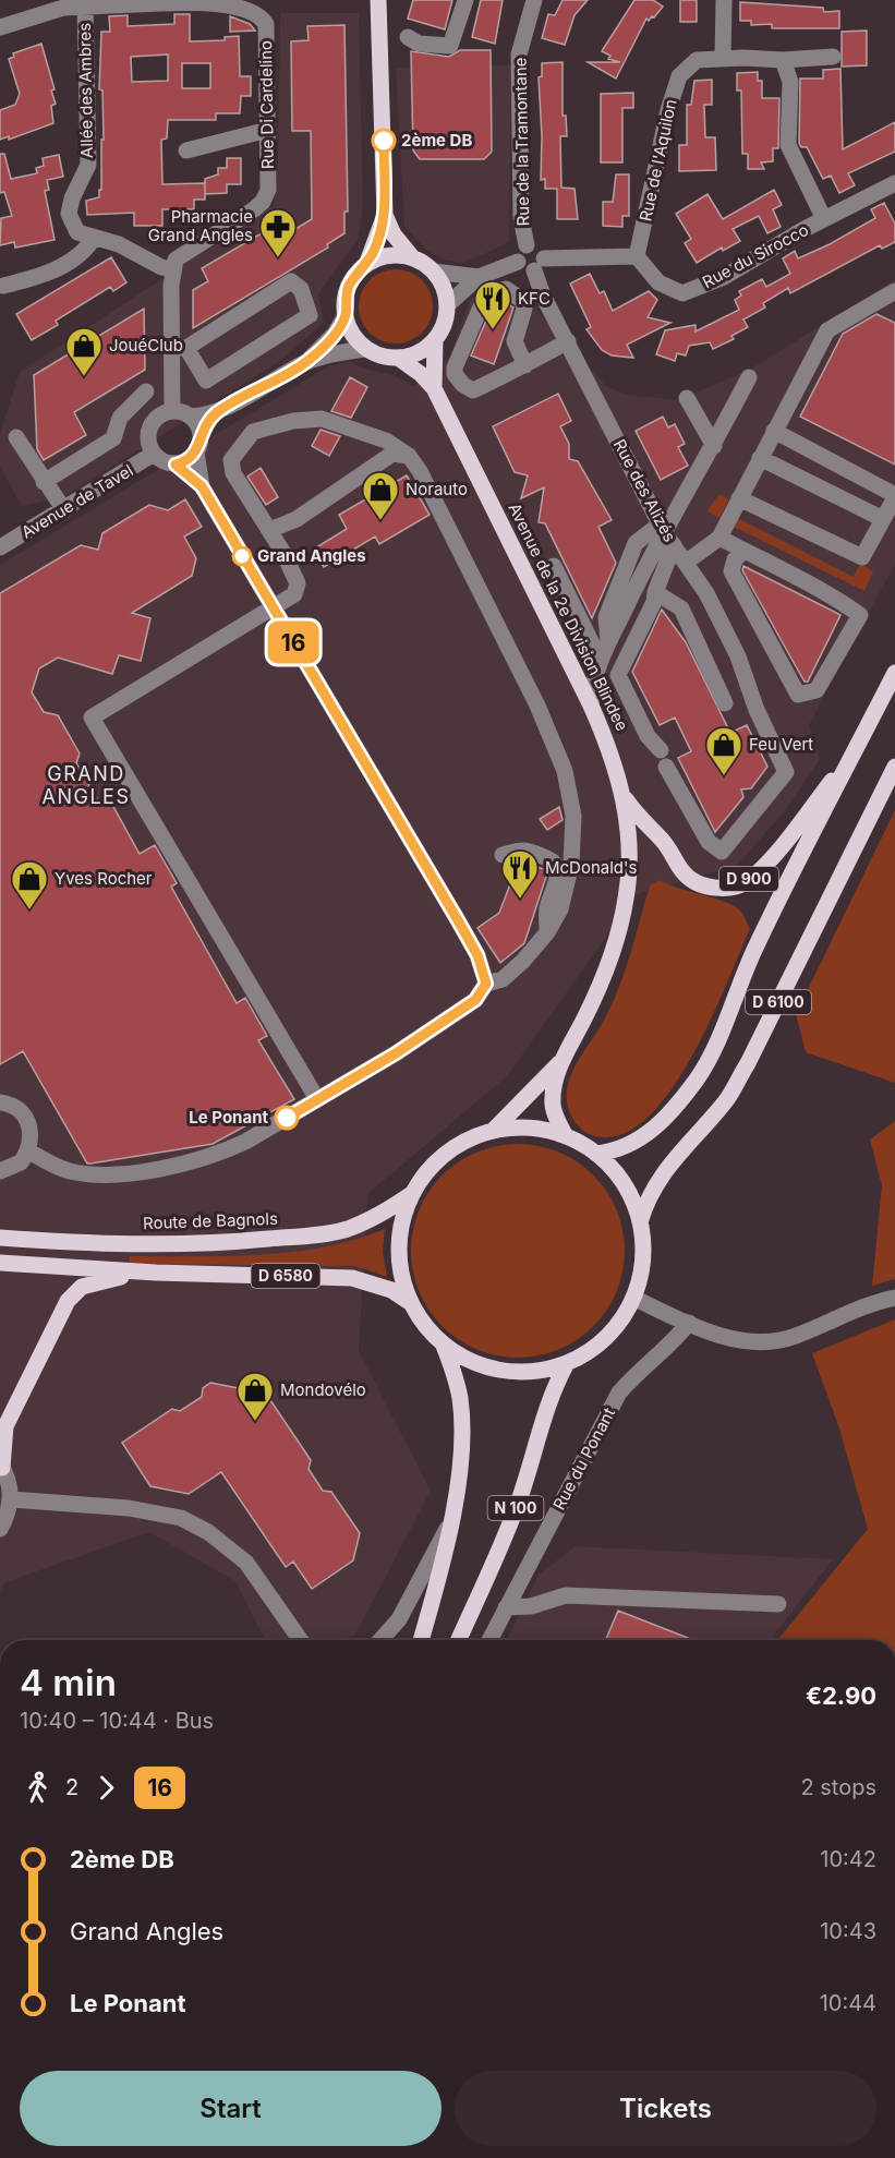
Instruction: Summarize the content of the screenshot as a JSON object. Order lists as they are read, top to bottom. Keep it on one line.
{"streets":{"main road":["Avenue de la 2e Division Blindee","D 900","D 6100","Route de Bagnols","D 6580","N 100"],"street":["Allée des Ambres","Rue Di Cardelino","Rue de la Tramontane","Rue de l'Aquilon","Rue du Sirocco","Rue des Alizés","Avenue de Tavel","Rue du Ponant"]},"crossings":[["Allée des Ambres","Rue Di Cardelino"],["Rue de la Tramontane","Rue des Alizés"],["Rue de l'Aquilon","Rue du Sirocco"],["Avenue de la 2e Division Blindee","D 900"],["D 900","D 6100"]],"districts":["GRAND ANGLES"],"places":{"other":["2ème DB","Grand Angles","Le Ponant"],"pharmacy":["Pharmacie Grand Angles"],"restaurant":["KFC","McDonald's"],"shop":["JouéClub","Norauto","Feu Vert","Yves Rocher","Mondovélo"]},"lines":["bus line 16"],"page":{"on_map":"16","heading":["4 min","10:40 – 10:44 · Bus","€2.90"],"legs":["2","16","2 stops"],"list":[{"name":"2ème DB","value":"10:42"},{"name":"Grand Angles","value":"10:43"},{"name":"Le Ponant","value":"10:44"}],"buttons":["Start","Tickets"]}}
